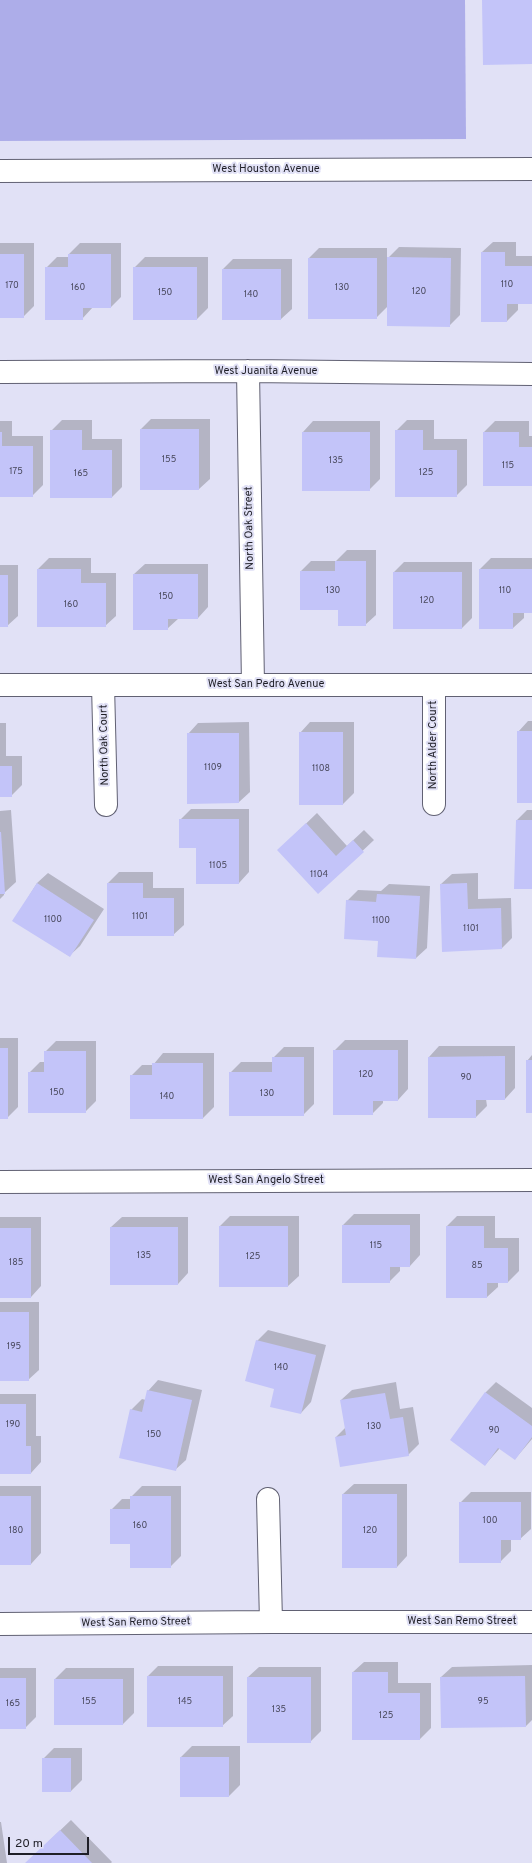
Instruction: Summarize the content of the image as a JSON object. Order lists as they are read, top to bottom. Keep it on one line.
{"streets":{"street":["West Houston Avenue","West Juanita Avenue","North Oak Street","West San Pedro Avenue","North Oak Court","North Alder Court","West San Angelo Street","West San Remo Street"]},"crossings":[["West Juanita Avenue","North Oak Street"],["North Oak Street","West San Pedro Avenue"],["West San Pedro Avenue","North Oak Court"],["West San Pedro Avenue","North Alder Court"]],"house_numbers":["110","170","160","130","120","150","140","155","135","115","175","125","165","130","110","150","120","160","1109","1108","1105","1104","1101","1100","1100","1101","120","90","150","130","140","115","135","125","185","85","195","140","190","130","90","150","100","160","180","120","155","145","95","165","135","125"],"scale_bar":"20 m"}
